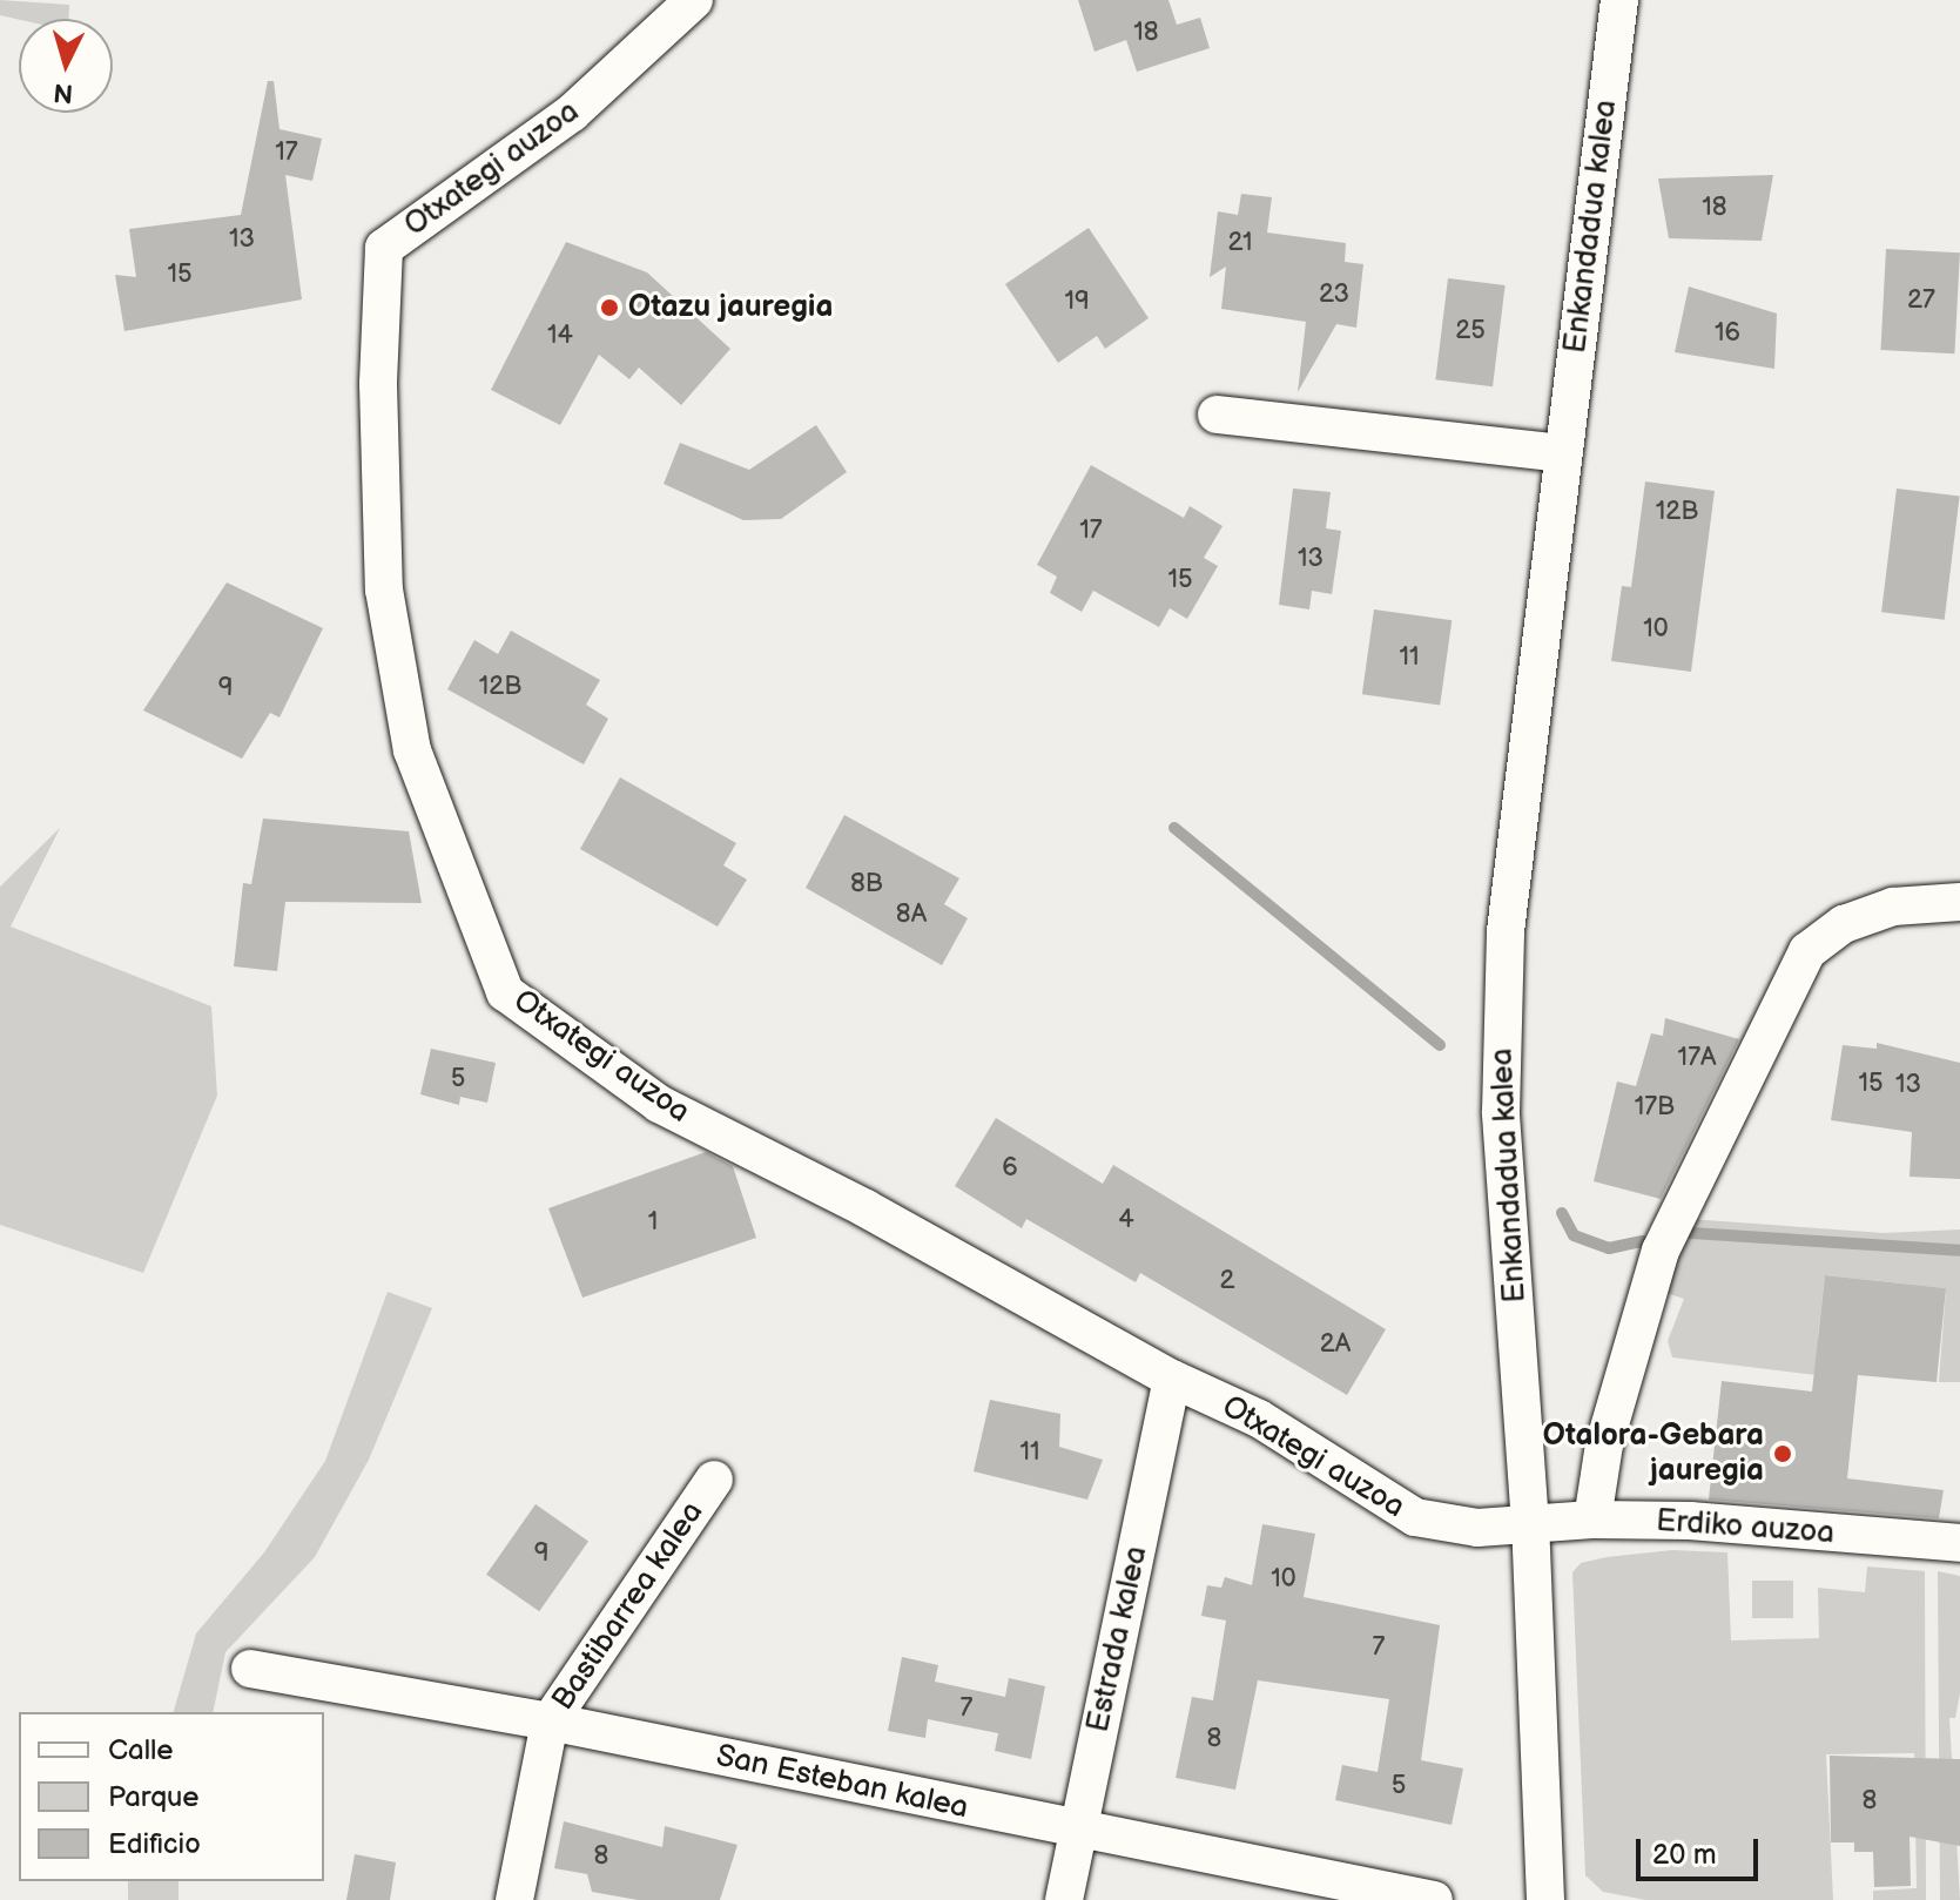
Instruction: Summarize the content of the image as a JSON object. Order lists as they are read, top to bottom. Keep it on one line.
{"streets":{"street":["Otxategi auzoa","Enkandadua kalea","Erdiko auzoa","Bastibarrea kalea","Estrada kalea","San Esteban kalea"]},"crossings":[["Otxategi auzoa","Enkandadua kalea"],["Otxategi auzoa","Erdiko auzoa"],["Otxategi auzoa","Estrada kalea"],["Enkandadua kalea","Erdiko auzoa"],["Bastibarrea kalea","San Esteban kalea"],["Estrada kalea","San Esteban kalea"]],"places":["Otazu jauregia","Otalora-Gebara jauregia"],"house_numbers":["18","17","18","13","21","15","23","27","19","25","16","14","12B","17","13","15","10","11","12B","9","8B","8A","17A","5","15","13","17B","6","4","1","2","2A","11","9","10","7","7","8","5","8","8"],"legend":["Calle","Parque","Edificio"],"scale_bar":"20 m","north":"bottom"}
